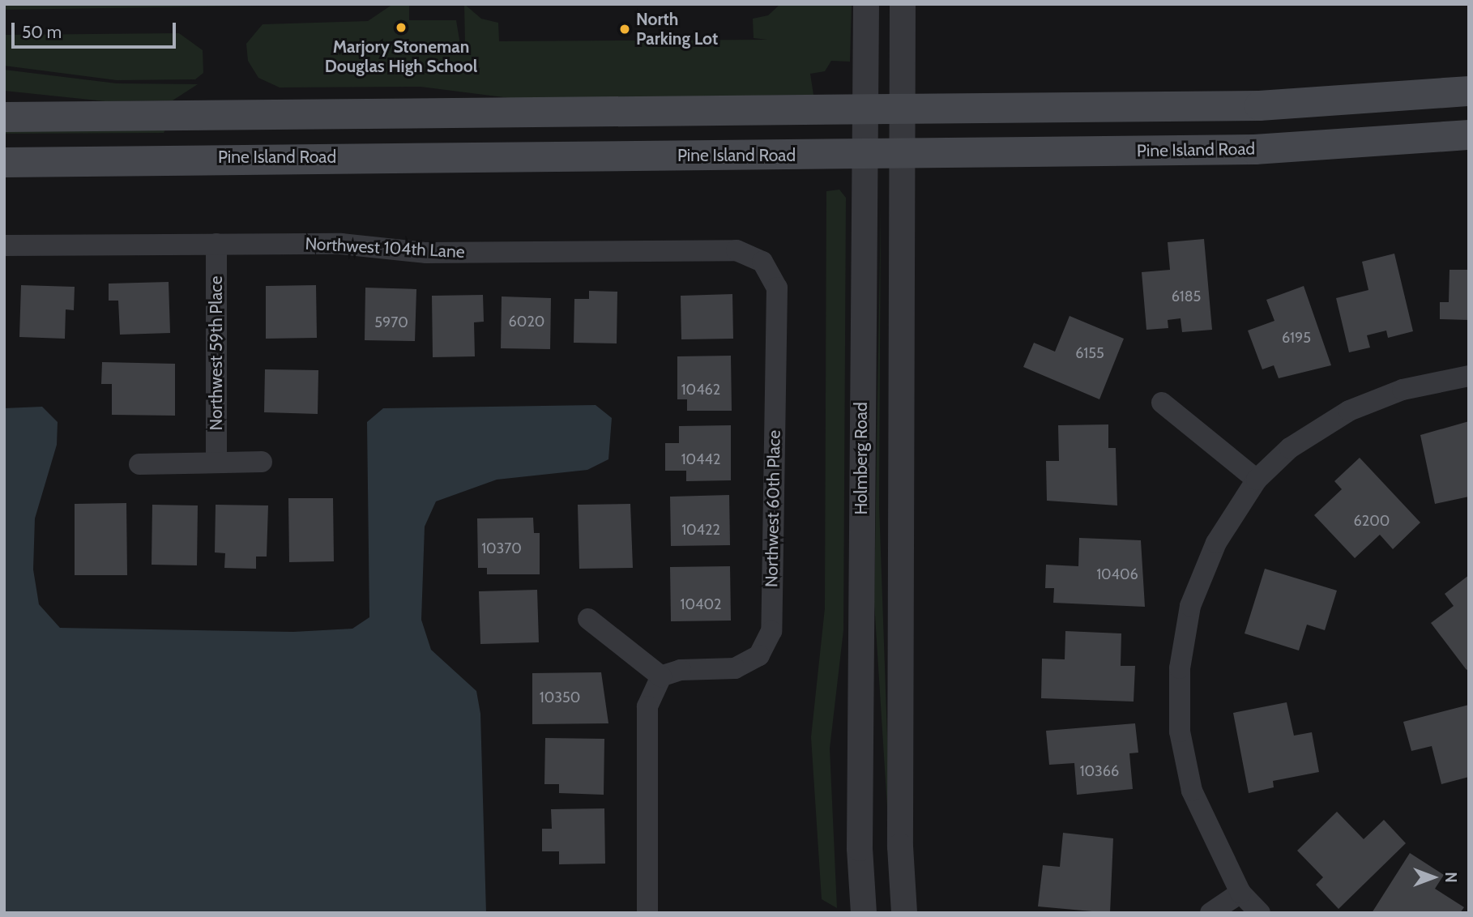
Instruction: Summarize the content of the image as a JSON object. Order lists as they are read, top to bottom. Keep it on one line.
{"streets":{"main road":["Pine Island Road"],"street":["Northwest 104th Lane","Northwest 59th Place","Holmberg Road","Northwest 60th Place"]},"crossings":[["Pine Island Road","Holmberg Road"],["Northwest 104th Lane","Northwest 59th Place"],["Northwest 104th Lane","Northwest 60th Place"]],"places":["Marjory Stoneman Douglas High School","North Parking Lot"],"house_numbers":["6185","6020","5970","6195","6155","10462","10442","6200","10422","10370","10406","10402","10350","10366"],"scale_bar":"50 m","north":"right"}
